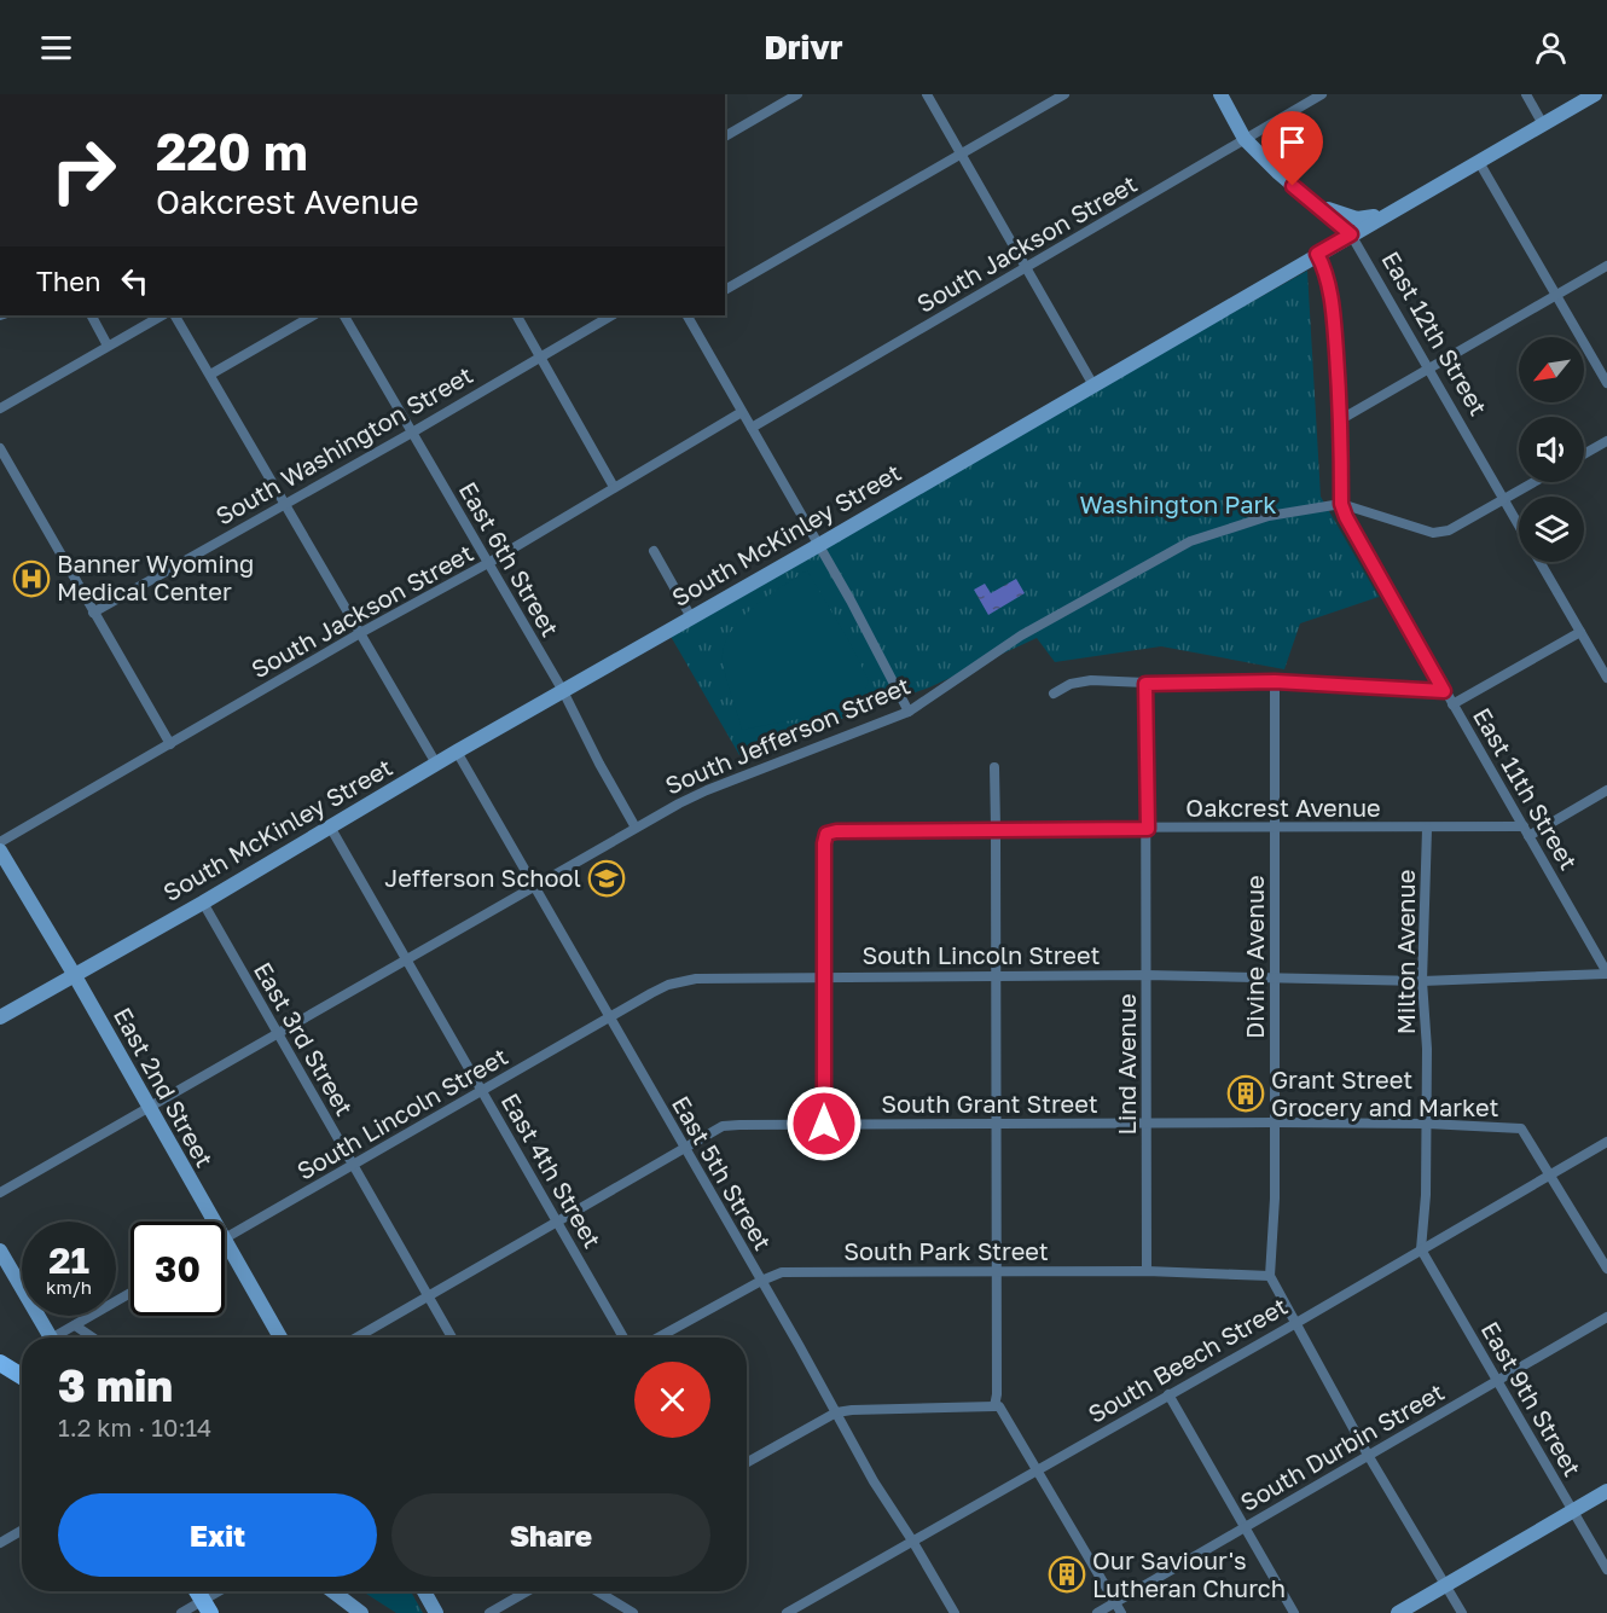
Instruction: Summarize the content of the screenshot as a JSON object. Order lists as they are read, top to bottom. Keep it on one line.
{"streets":{"street":["South Jackson Street","East 12th Street","South Washington Street","South McKinley Street","East 6th Street","South Jefferson Street","East 11th Street","Oakcrest Avenue","Milton Avenue","South Lincoln Street","Divine Avenue","East 3rd Street","Lind Avenue","East 2nd Street","South Grant Street","East 4th Street","East 5th Street","South Park Street","South Beech Street","East 9th Street","South Durbin Street"]},"crossings":[["South Jackson Street","East 12th Street"],["South Jackson Street","East 6th Street"],["East 12th Street","South McKinley Street"],["South Washington Street","East 6th Street"],["South McKinley Street","East 6th Street"],["South McKinley Street","East 11th Street"],["South McKinley Street","East 3rd Street"],["South McKinley Street","East 2nd Street"],["South McKinley Street","East 4th Street"],["South McKinley Street","East 5th Street"],["East 6th Street","South Jefferson Street"],["South Jefferson Street","East 11th Street"],["South Jefferson Street","East 3rd Street"],["South Jefferson Street","East 2nd Street"],["South Jefferson Street","East 4th Street"],["South Jefferson Street","East 5th Street"],["East 11th Street","Oakcrest Avenue"],["East 11th Street","South Lincoln Street"],["Oakcrest Avenue","Milton Avenue"],["Oakcrest Avenue","South Lincoln Street"],["Oakcrest Avenue","Divine Avenue"],["Oakcrest Avenue","Lind Avenue"],["Milton Avenue","South Lincoln Street"],["Milton Avenue","South Grant Street"],["Milton Avenue","South Beech Street"],["Milton Avenue","East 9th Street"],["South Lincoln Street","Divine Avenue"],["South Lincoln Street","East 3rd Street"],["South Lincoln Street","Lind Avenue"],["South Lincoln Street","East 4th Street"],["South Lincoln Street","East 5th Street"],["Divine Avenue","South Grant Street"],["Divine Avenue","South Park Street"],["East 3rd Street","South Grant Street"],["Lind Avenue","South Grant Street"],["Lind Avenue","South Park Street"],["South Grant Street","East 4th Street"],["South Grant Street","East 5th Street"],["South Grant Street","South Beech Street"],["East 5th Street","South Park Street"],["East 5th Street","South Beech Street"],["South Beech Street","East 9th Street"],["East 9th Street","South Durbin Street"]],"parks":["Washington Park"],"places":{"hospital":["Banner Wyoming Medical Center"],"school or university":["Jefferson School"],"building":["Grant Street Grocery and Market","Our Saviour's Lutheran Church"]},"north":"bottom left","page":{"header":"Drivr","turn":["220 m","Oakcrest Avenue"],"then":"Then","speed":"21 km/h","limit":"30","heading":["3 min","1.2 km · 10:14"],"buttons":["Exit","Share"]}}
